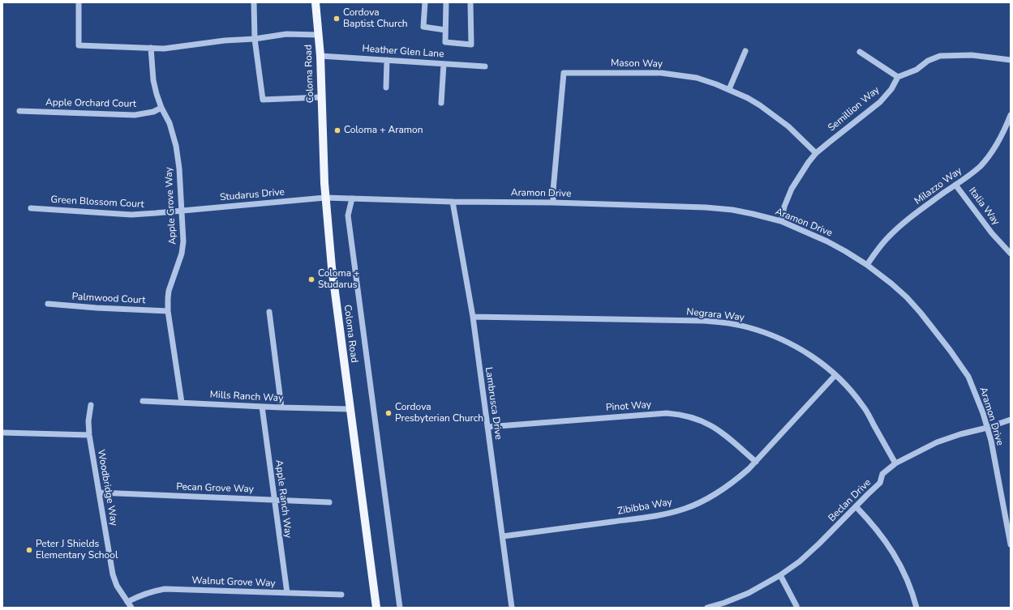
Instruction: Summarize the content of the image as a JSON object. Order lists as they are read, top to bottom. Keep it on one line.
{"streets":{"main road":["Coloma Road"],"street":["Heather Glen Lane","Mason Way","Apple Orchard Court","Semillion Way","Milazzo Way","Aramon Drive","Studarus Drive","Green Blossom Court","Apple Grove Way","Italia Way","Palmwood Court","Negrara Way","Mills Ranch Way","Lambrusca Drive","Pinot Way","Woodbridge Way","Pecan Grove Way","Apple Ranch Way","Beclan Drive","Zibibba Way","Walnut Grove Way"]},"crossings":[["Heather Glen Lane","Coloma Road"],["Mason Way","Semillion Way"],["Mason Way","Aramon Drive"],["Coloma Road","Aramon Drive"],["Coloma Road","Studarus Drive"],["Coloma Road","Mills Ranch Way"],["Apple Orchard Court","Apple Grove Way"],["Semillion Way","Aramon Drive"],["Milazzo Way","Aramon Drive"],["Milazzo Way","Italia Way"],["Aramon Drive","Studarus Drive"],["Aramon Drive","Lambrusca Drive"],["Aramon Drive","Beclan Drive"],["Studarus Drive","Green Blossom Court"],["Studarus Drive","Apple Grove Way"],["Green Blossom Court","Apple Grove Way"],["Apple Grove Way","Palmwood Court"],["Apple Grove Way","Mills Ranch Way"],["Negrara Way","Lambrusca Drive"],["Negrara Way","Beclan Drive"],["Negrara Way","Zibibba Way"],["Mills Ranch Way","Apple Ranch Way"],["Lambrusca Drive","Pinot Way"],["Lambrusca Drive","Zibibba Way"],["Pinot Way","Zibibba Way"],["Woodbridge Way","Pecan Grove Way"],["Woodbridge Way","Walnut Grove Way"],["Pecan Grove Way","Apple Ranch Way"],["Apple Ranch Way","Walnut Grove Way"]],"places":["Cordova Baptist Church","Coloma + Aramon","Coloma + Studarus","Cordova Presbyterian Church","Peter J Shields Elementary School"]}
